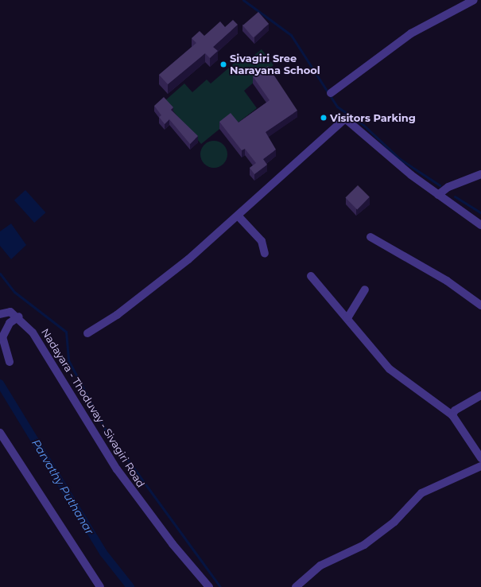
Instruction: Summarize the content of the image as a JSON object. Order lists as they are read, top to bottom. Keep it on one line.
{"streets":{"street":["Nadayara - Thoduvay - Sivagiri Road"]},"water":["Parvathy Puthanar"],"places":["Sivagiri Sree Narayana School","Visitors Parking"]}
